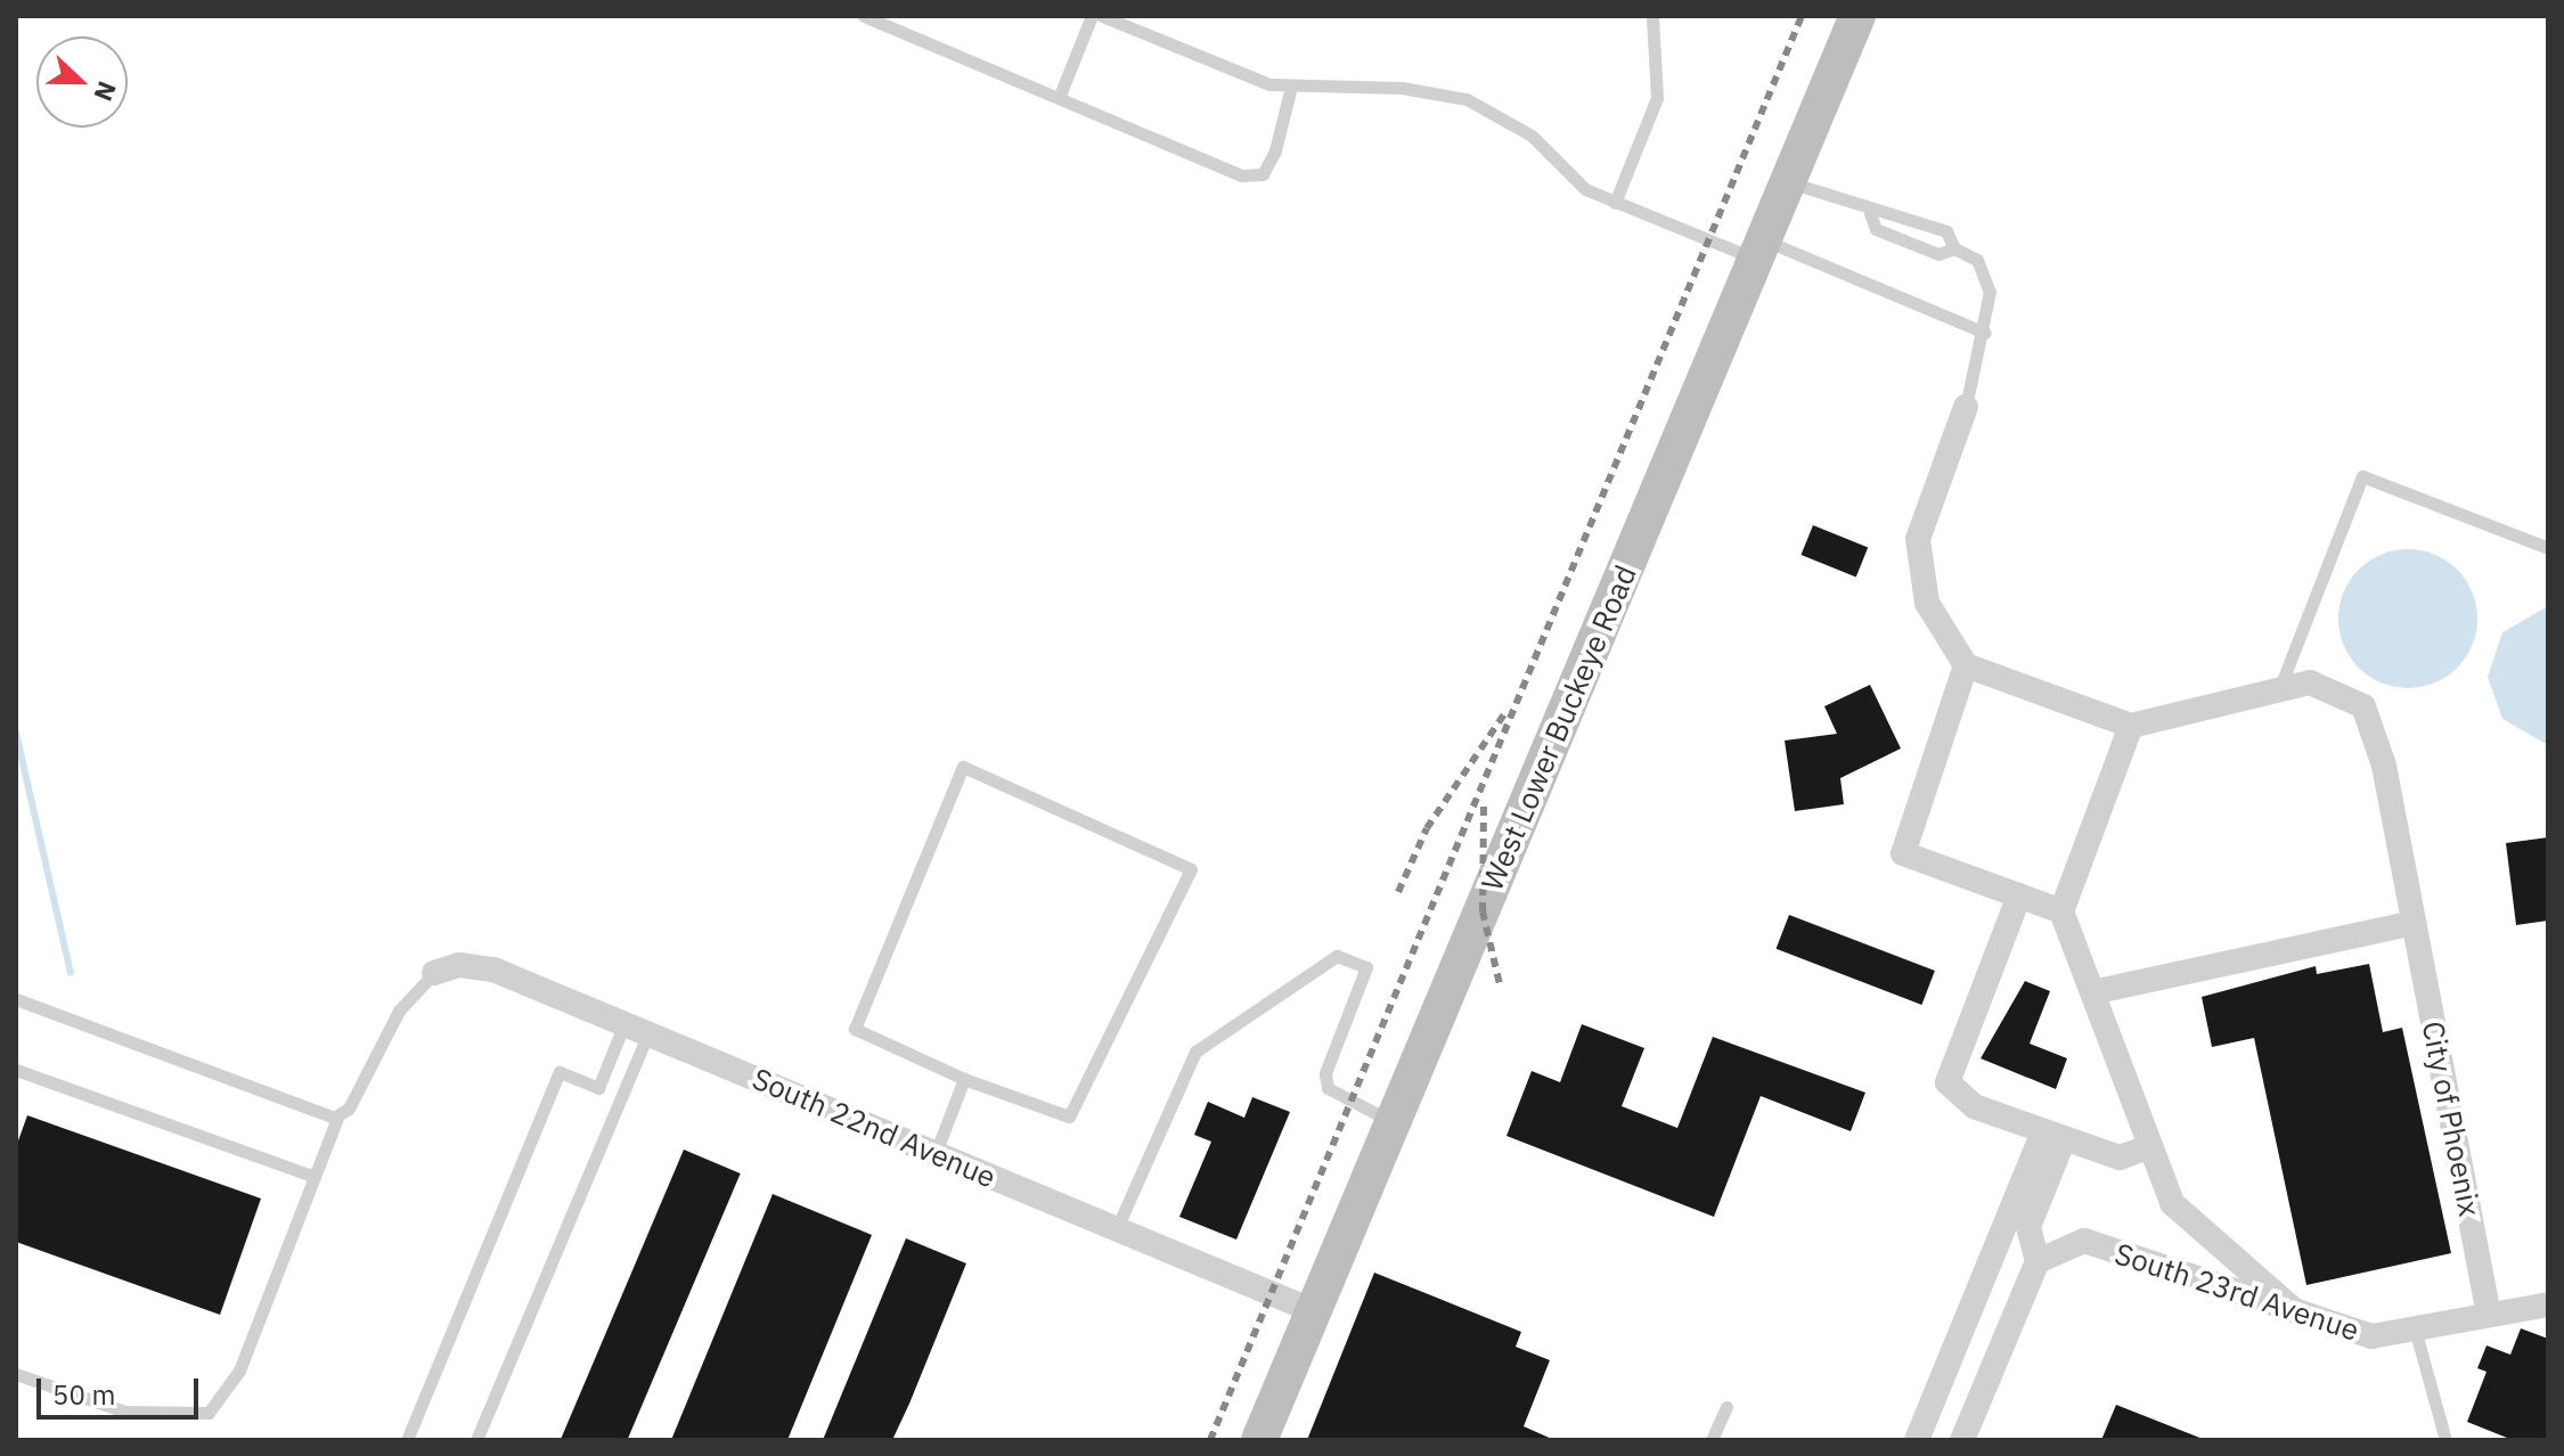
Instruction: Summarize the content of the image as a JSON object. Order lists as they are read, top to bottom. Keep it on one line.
{"streets":{"main road":["West Lower Buckeye Road"],"street":["City of Phoenix","South 22nd Avenue","South 23rd Avenue"]},"crossings":[["West Lower Buckeye Road","South 22nd Avenue"],["City of Phoenix","South 23rd Avenue"]],"scale_bar":"50 m","north":"right"}
